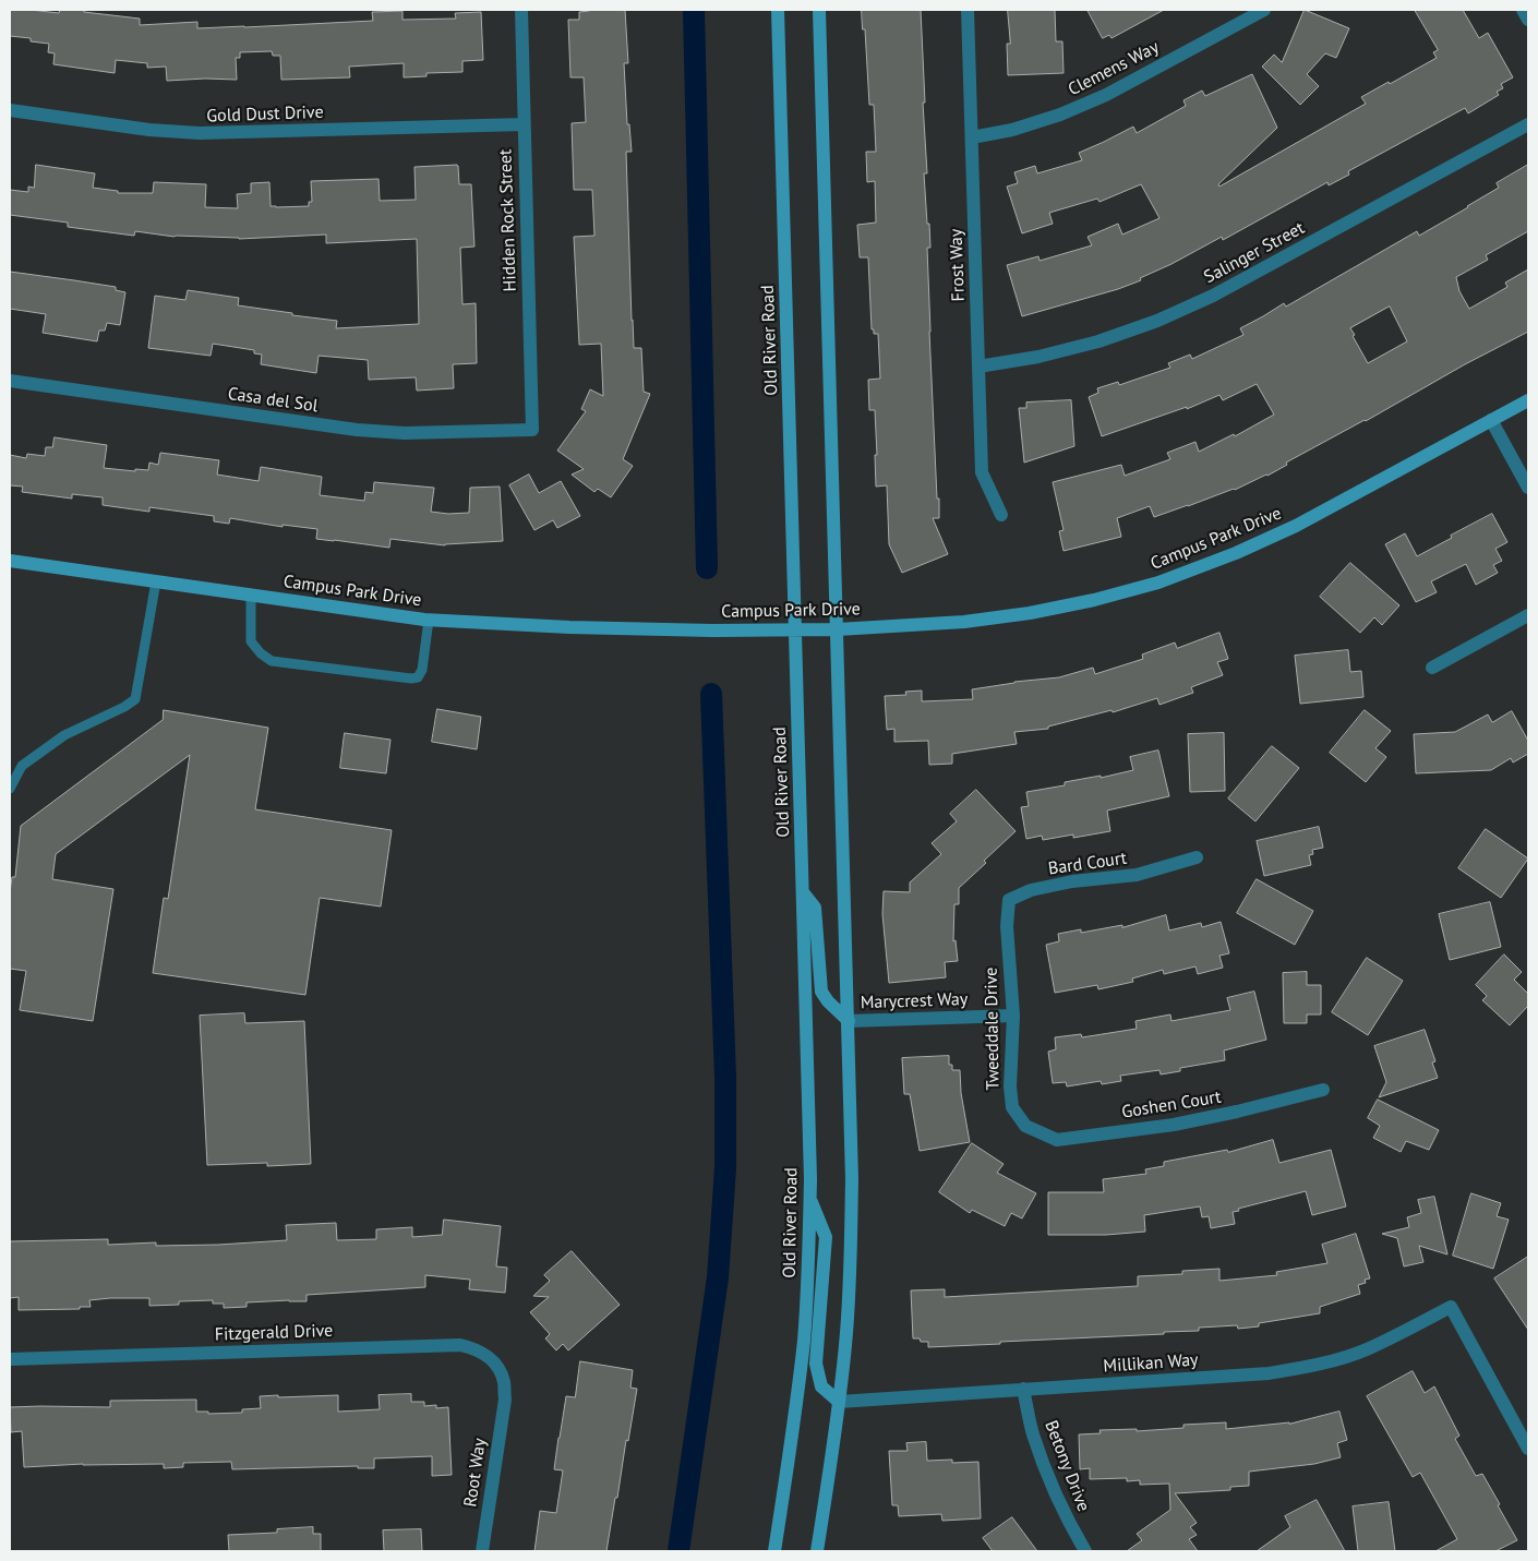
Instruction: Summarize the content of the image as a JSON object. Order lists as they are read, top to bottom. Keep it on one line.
{"streets":{"main road":["Old River Road","Campus Park Drive"],"street":["Clemens Way","Gold Dust Drive","Hidden Rock Street","Salinger Street","Frost Way","Casa del Sol","Bard Court","Marycrest Way","Tweeddale Drive","Goshen Court","Fitzgerald Drive","Millikan Way","Betony Drive","Root Way"]},"crossings":[["Clemens Way","Frost Way"],["Gold Dust Drive","Hidden Rock Street"],["Hidden Rock Street","Casa del Sol"],["Salinger Street","Frost Way"],["Old River Road","Campus Park Drive"],["Bard Court","Tweeddale Drive"],["Marycrest Way","Tweeddale Drive"],["Tweeddale Drive","Goshen Court"],["Fitzgerald Drive","Root Way"],["Millikan Way","Betony Drive"]]}
